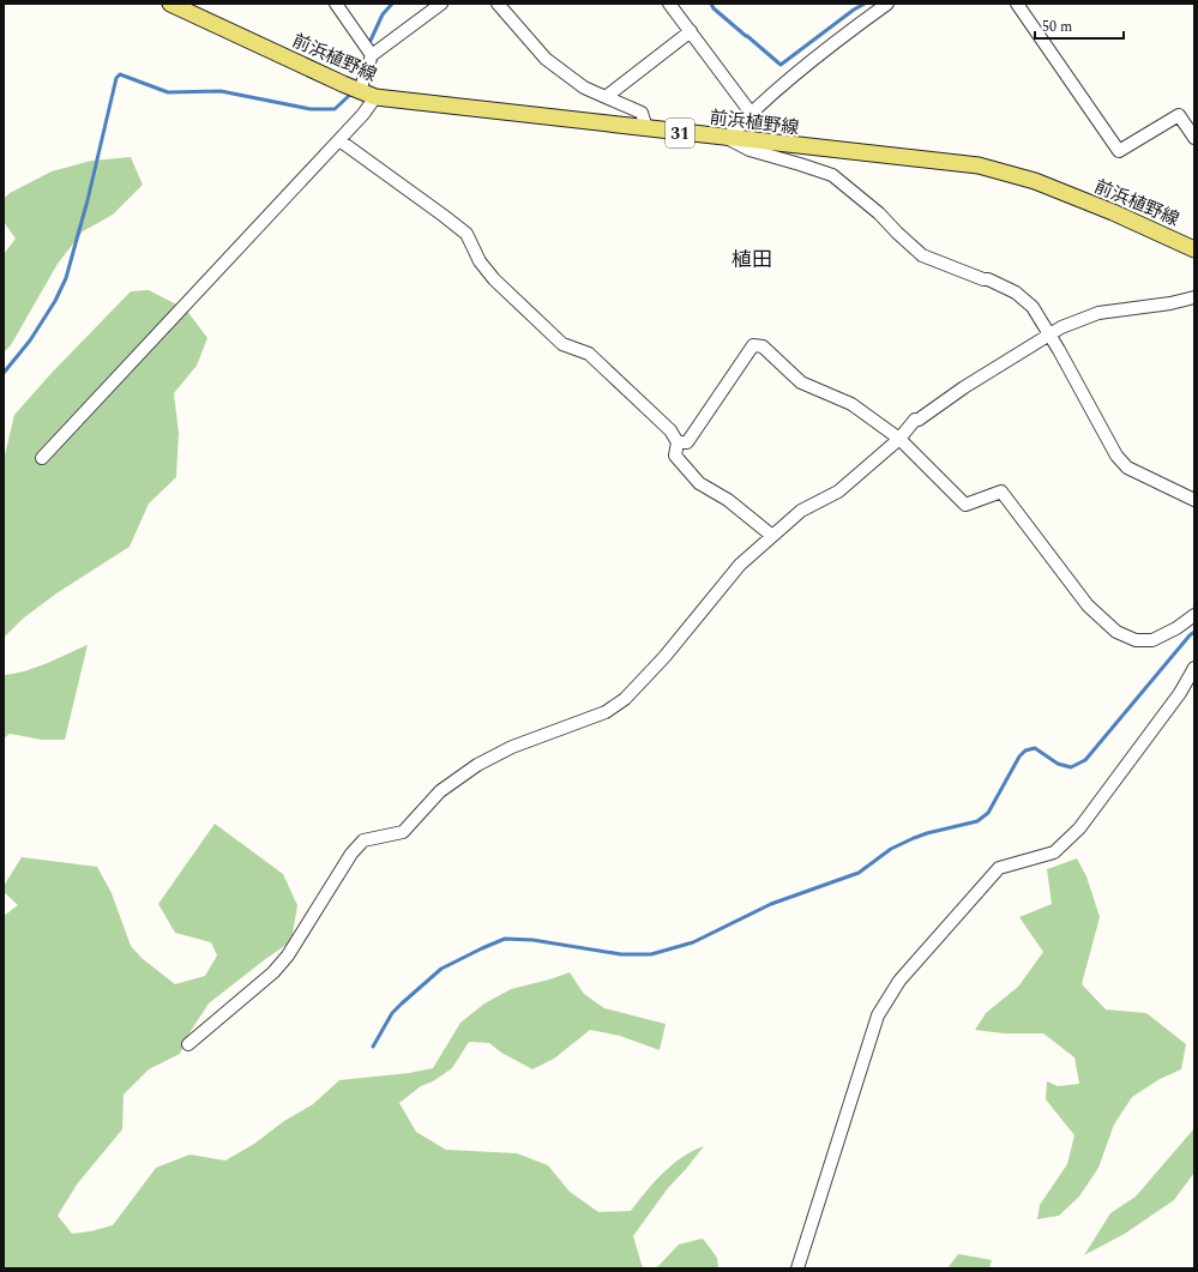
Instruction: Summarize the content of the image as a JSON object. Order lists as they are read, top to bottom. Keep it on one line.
{"streets":{"main road":["前浜植野線","31"]},"districts":["植田"],"scale_bar":"50 m"}
